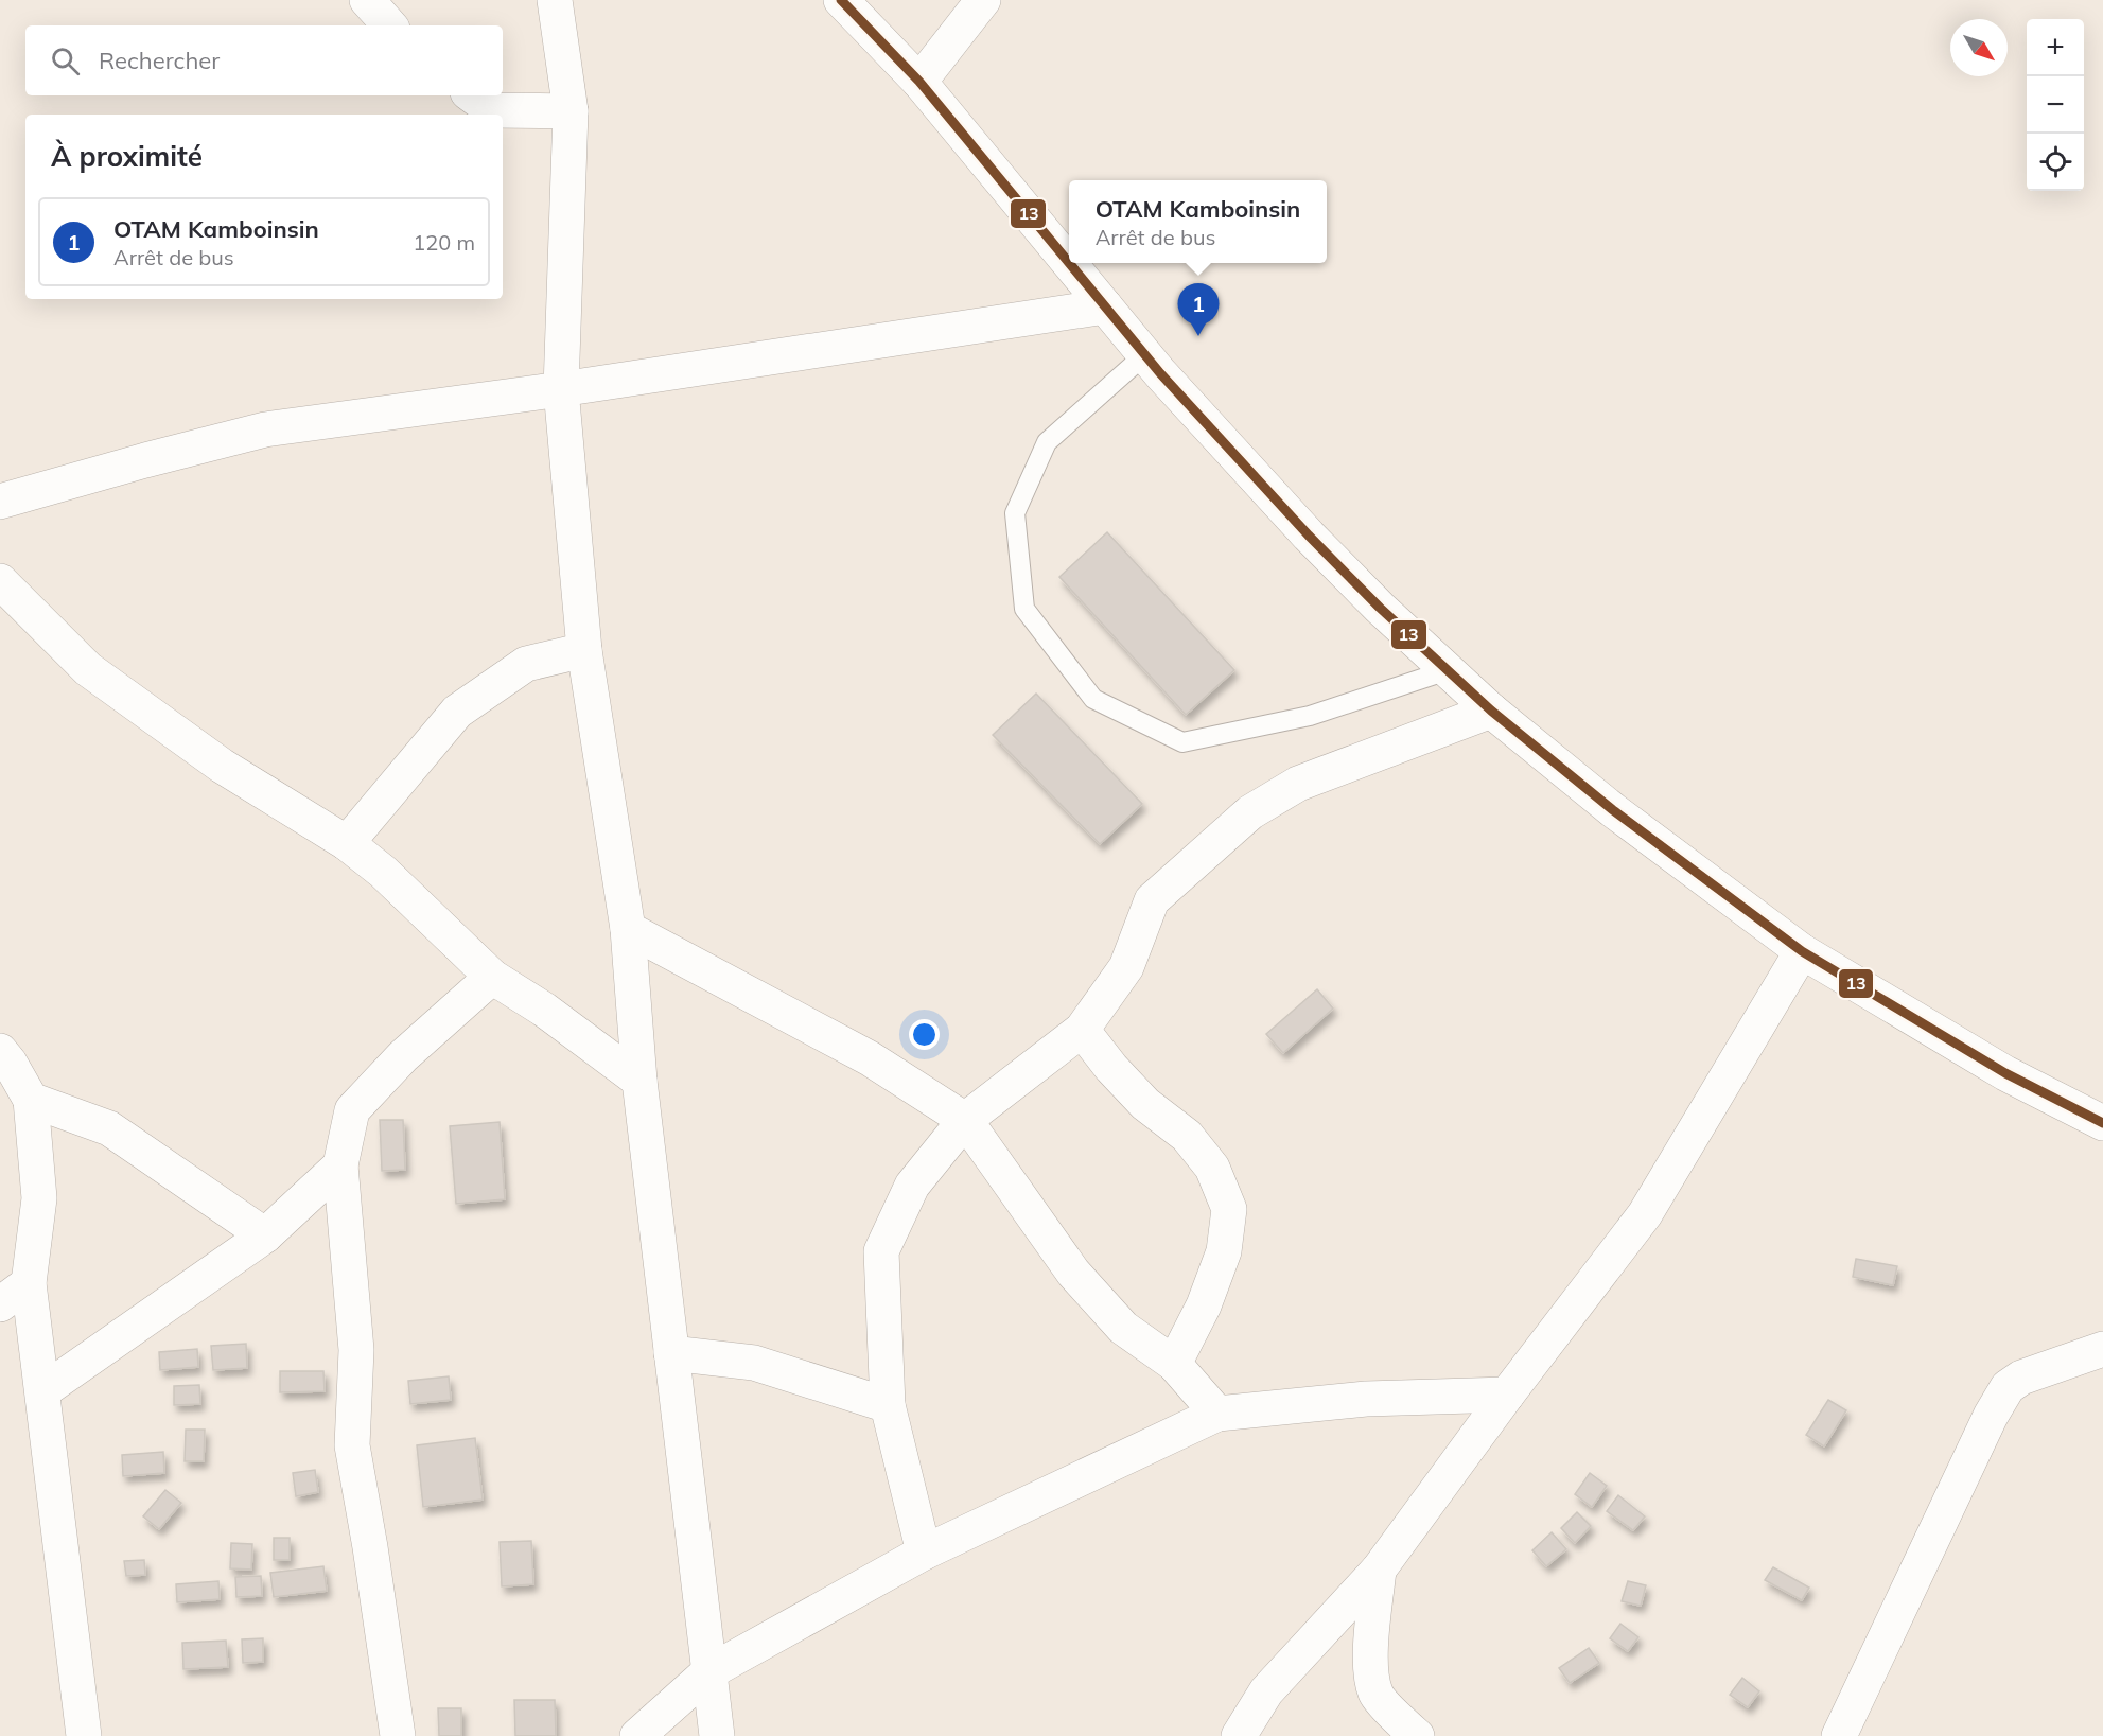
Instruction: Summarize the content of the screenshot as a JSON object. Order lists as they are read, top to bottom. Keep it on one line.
{"lines":["transit line 13"],"north":"bottom right","page":{"map_buttons":["+","−"],"search":"Rechercher","heading":"À proximité","popup":["OTAM Kamboinsin","Arrêt de bus"],"list":[{"mark":"1","name":"OTAM Kamboinsin","note":"Arrêt de bus","value":"120 m"}],"pins":"1"}}
